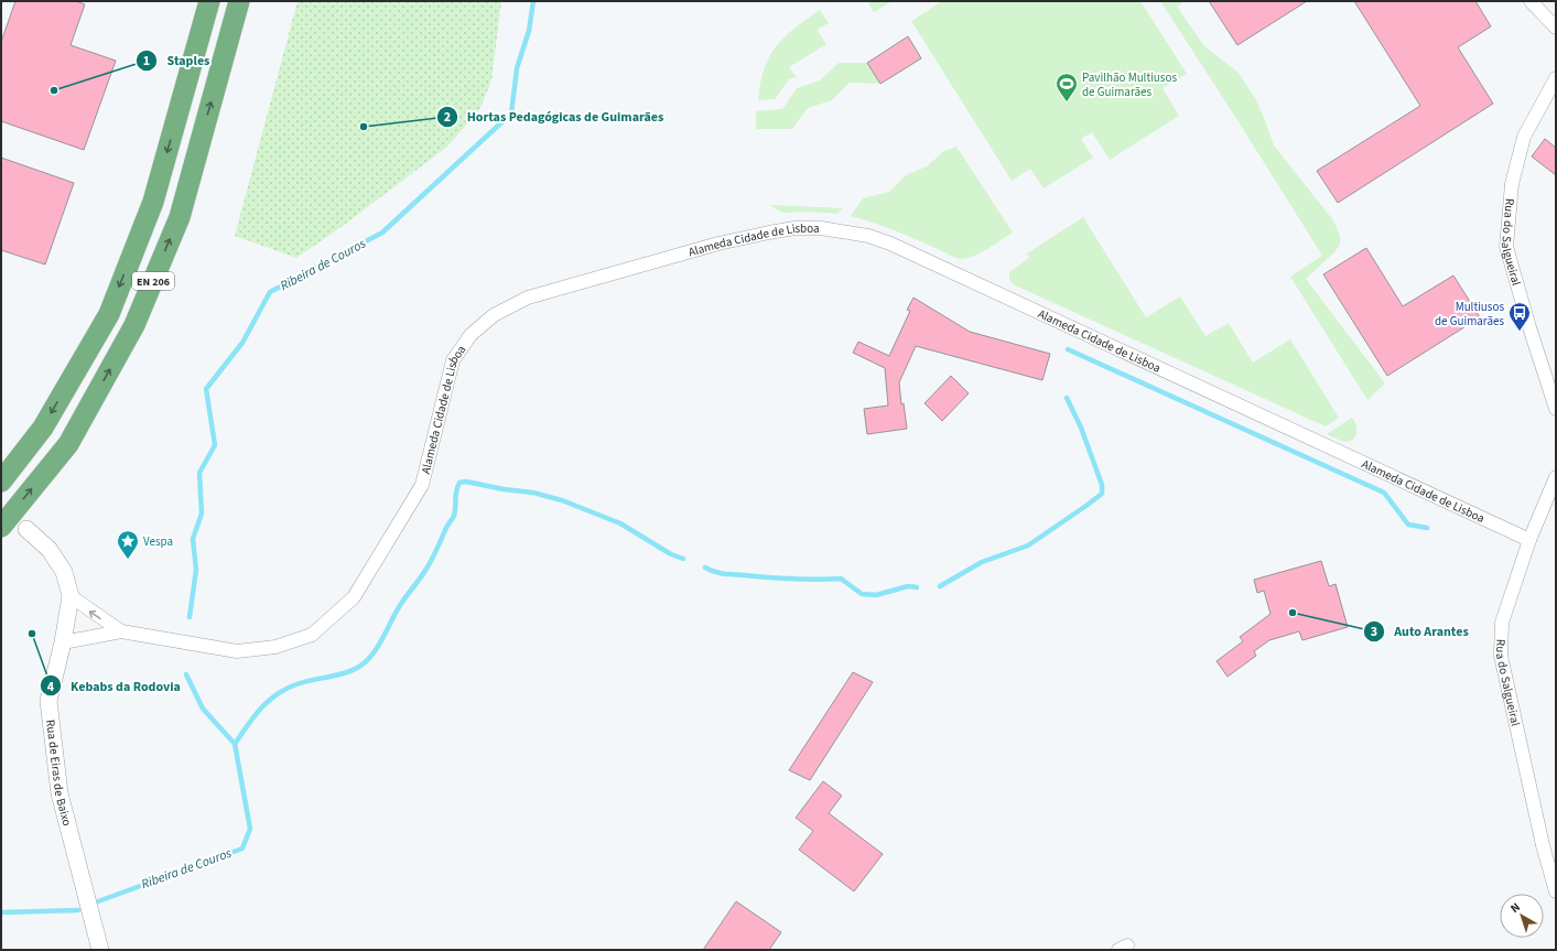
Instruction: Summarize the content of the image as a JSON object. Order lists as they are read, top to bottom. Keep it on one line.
{"streets":{"highway":["EN 206"],"street":["Alameda Cidade de Lisboa","Rua do Salgueiral","Rua de Eiras de Baixo"]},"crossings":[["Alameda Cidade de Lisboa","Rua do Salgueiral"],["Alameda Cidade de Lisboa","Rua de Eiras de Baixo"]],"water":["Ribeira de Couros"],"places":{"other":["Staples","Hortas Pedagógicas de Guimarães","Auto Arantes","Kebabs da Rodovia"],"sports":["Pavilhão Multiusos de Guimarães"],"bus stop":["Multiusos de Guimarães"],"place":["Vespa"]},"north":"top left"}
